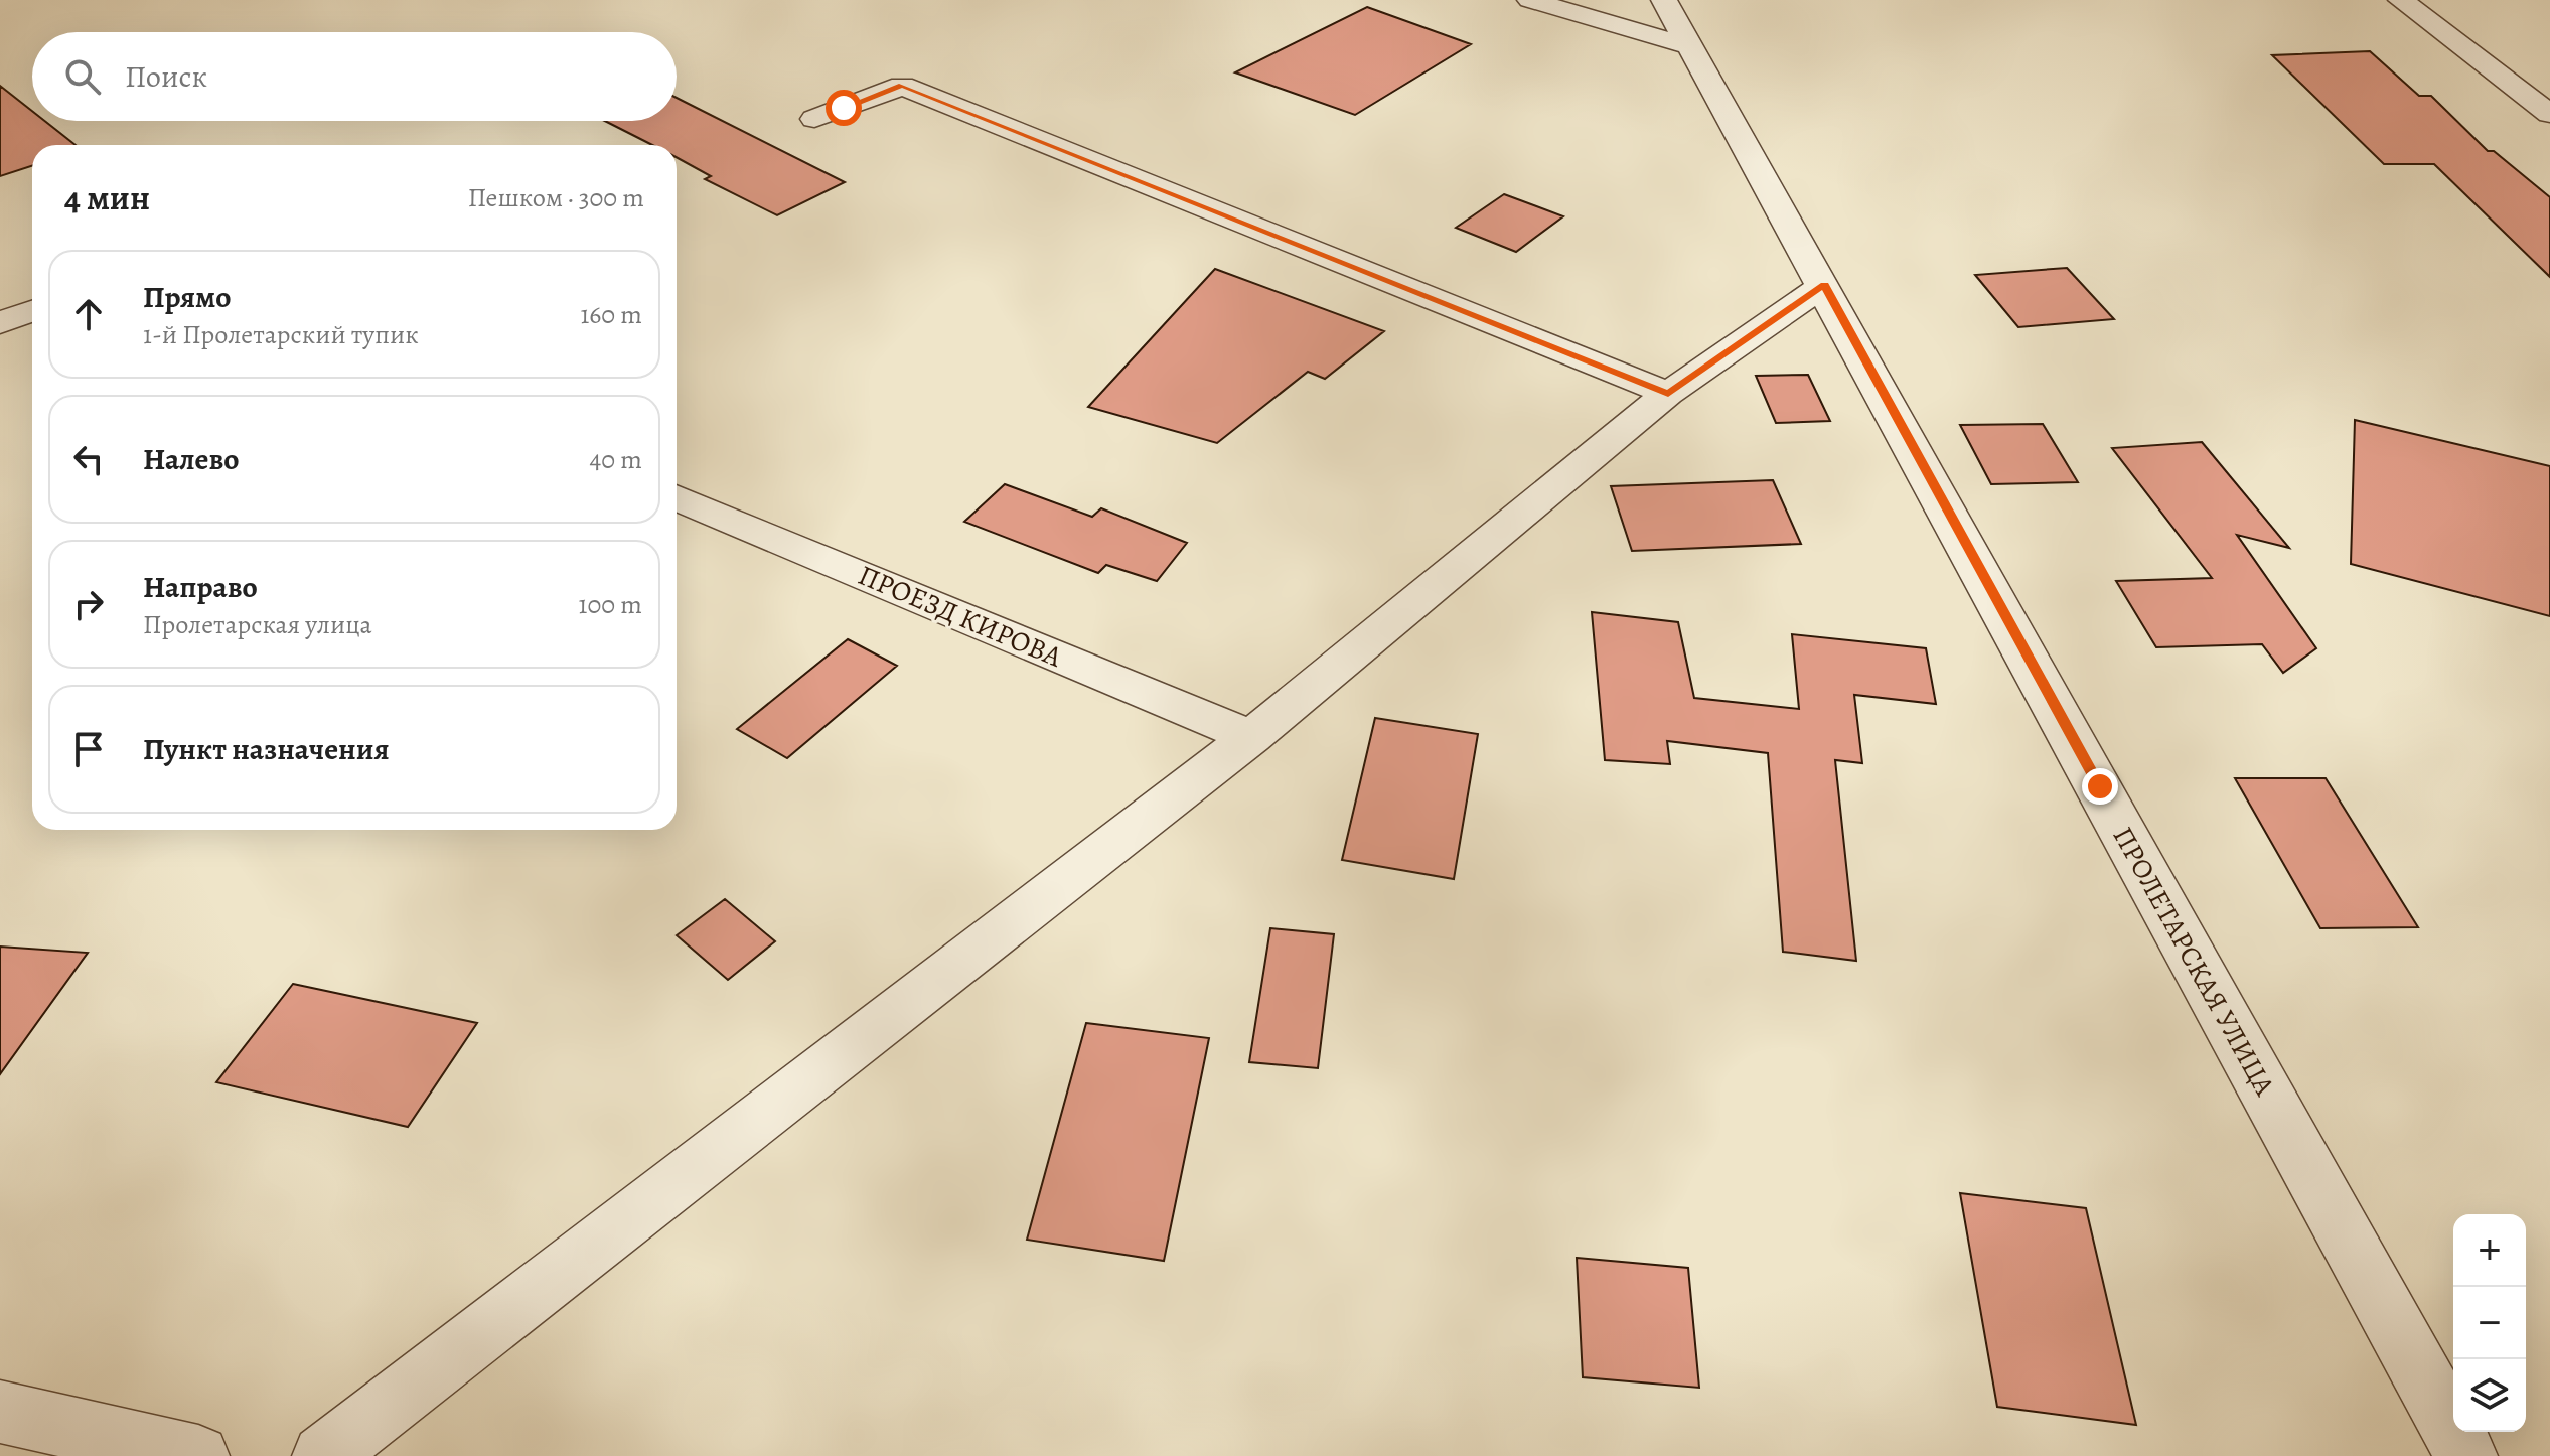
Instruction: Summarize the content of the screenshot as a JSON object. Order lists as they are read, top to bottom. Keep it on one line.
{"streets":{"street":["ПРОЕЗД КИРОВА","ПРОЛЕТАРСКАЯ УЛИЦА"]},"page":{"search":"Поиск","heading":["4 мин","Пешком · 300 m"],"list":[["Прямо","1-й Пролетарский тупик","160 m"],["Налево","40 m"],["Направо","Пролетарская улица","100 m"],"Пункт назначения"],"map_buttons":["+","−"]}}
